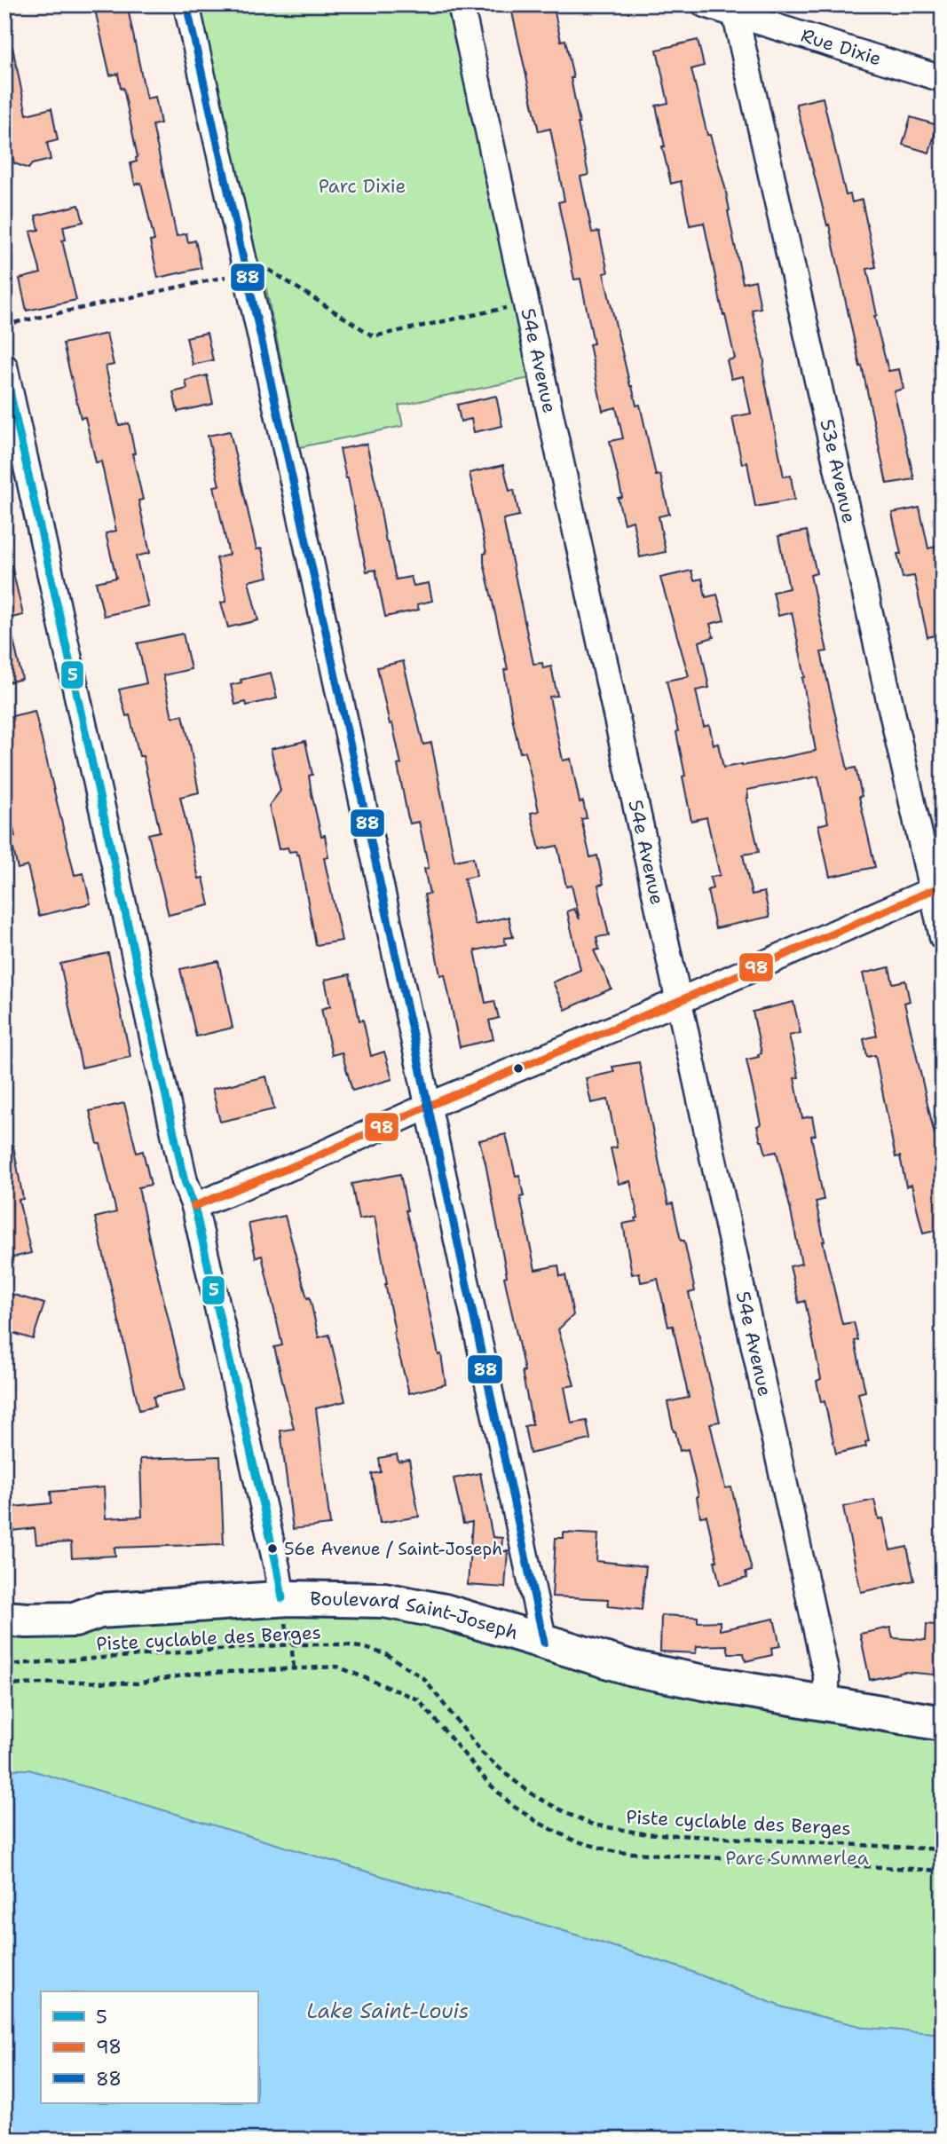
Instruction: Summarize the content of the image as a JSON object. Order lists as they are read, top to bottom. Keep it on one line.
{"streets":{"street":["Rue Dixie","54e Avenue","53e Avenue","Boulevard Saint-Joseph"],"path":["Piste cyclable des Berges"]},"crossings":[["Rue Dixie","53e Avenue"],["54e Avenue","Boulevard Saint-Joseph"]],"water":["Lake Saint-Louis"],"parks":["Parc Dixie","Parc Summerlea"],"places":["56e Avenue / Saint-Joseph"],"lines":["transit line 88","transit line 5","transit line 98"],"legend":["5","98","88"]}
